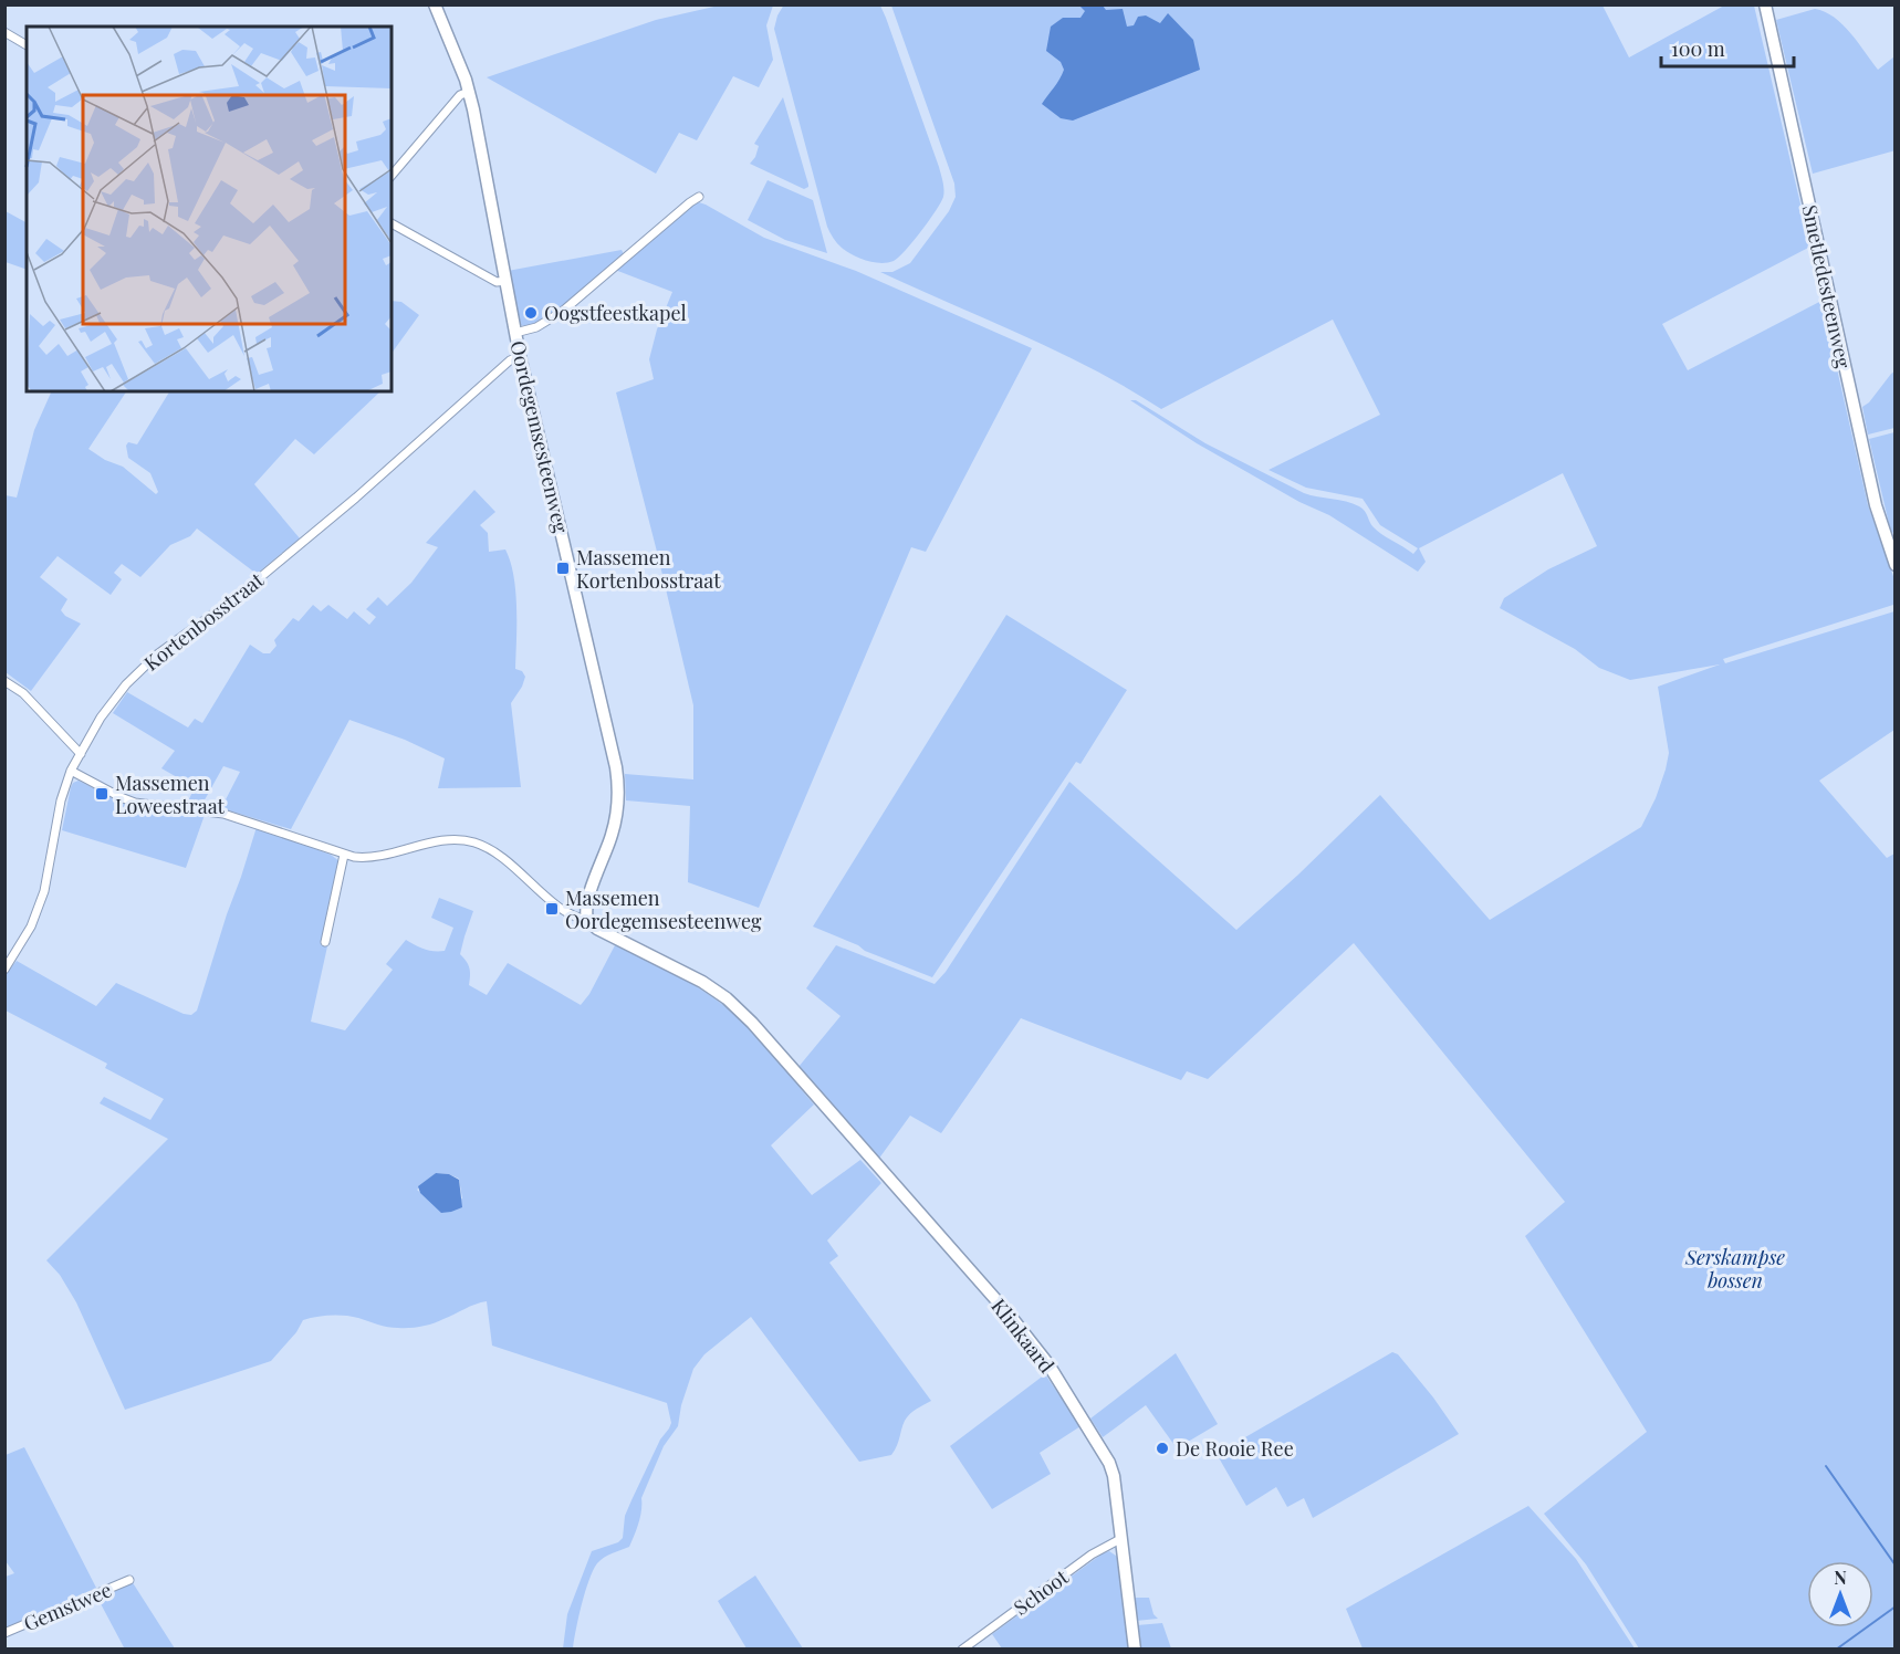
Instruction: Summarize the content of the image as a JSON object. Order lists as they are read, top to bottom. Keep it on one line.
{"streets":{"street":["Smetledesteenweg","Oordegemsesteenweg","Kortenbosstraat","Klinkaard","Schoot","Gemstwee"]},"crossings":[["Oordegemsesteenweg","Kortenbosstraat"],["Oordegemsesteenweg","Klinkaard"],["Klinkaard","Schoot"]],"parks":["Serskampse bossen"],"places":{"other":["Oogstfeestkapel","De Rooie Ree"],"transit":["Massemen Kortenbosstraat","Massemen Loweestraat","Massemen Oordegemsesteenweg"]},"scale_bar":"100 m","north":"top"}
